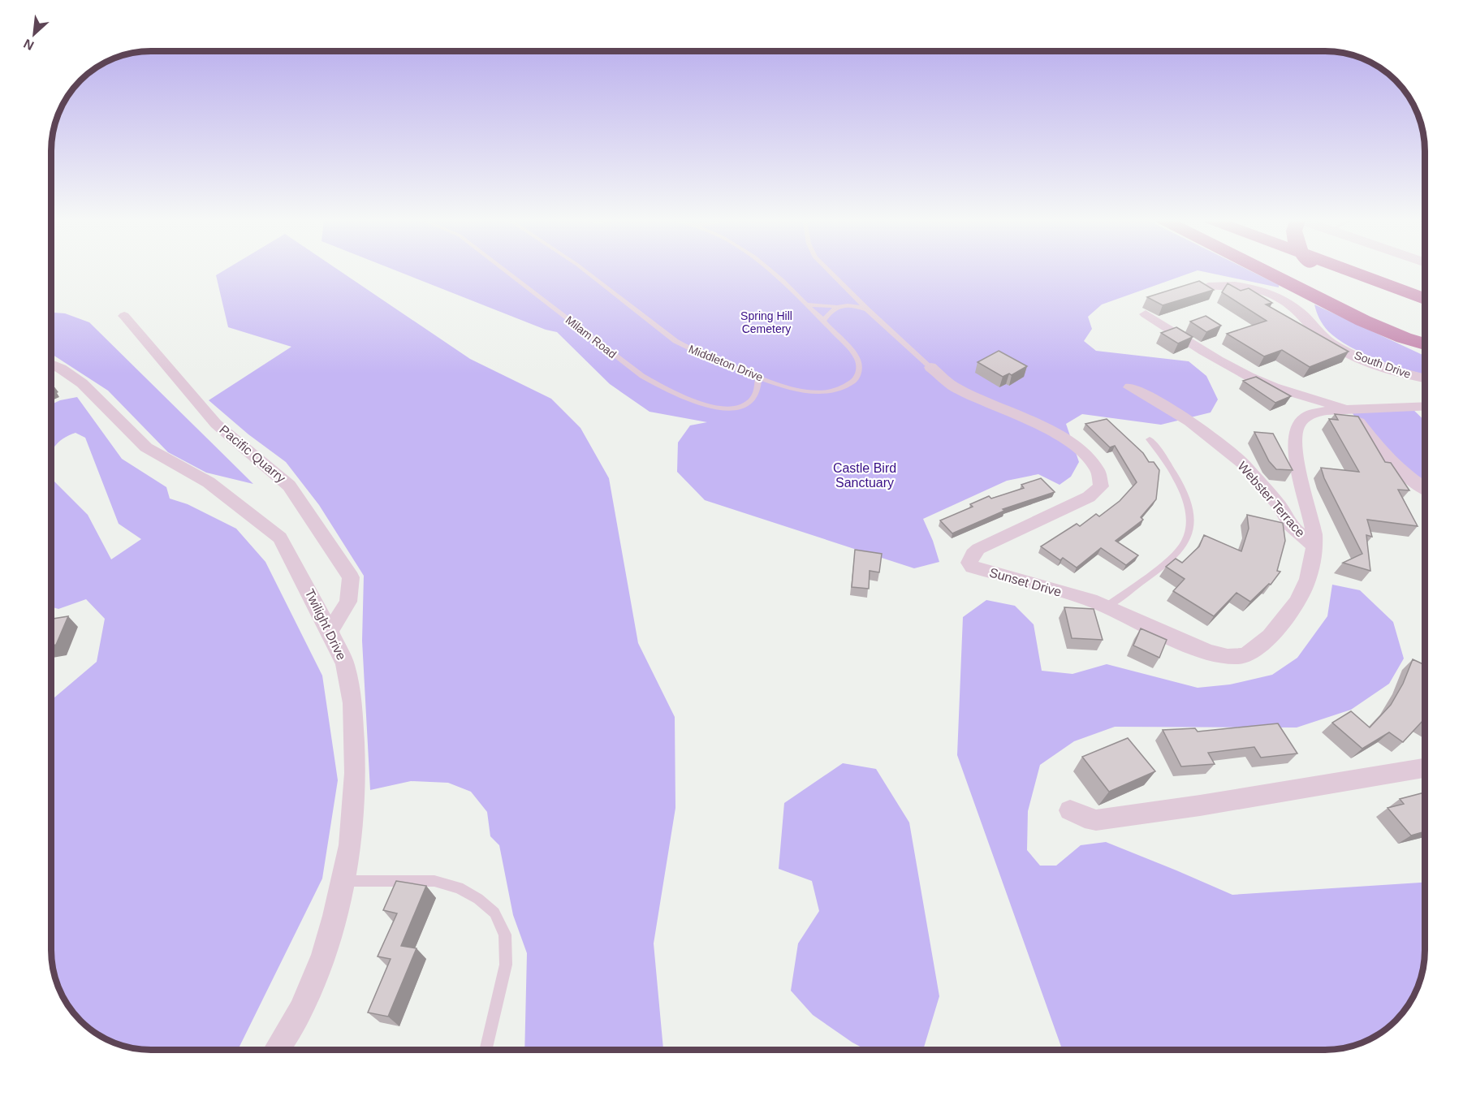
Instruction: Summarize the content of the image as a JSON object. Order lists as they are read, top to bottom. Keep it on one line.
{"streets":{"street":["South Drive","Pacific Quarry","Webster Terrace","Sunset Drive","Twilight Drive"],"lane":["Milam Road","Middleton Drive"]},"crossings":[["Milam Road","Middleton Drive"],["Pacific Quarry","Twilight Drive"],["Webster Terrace","Sunset Drive"]],"parks":["Spring Hill Cemetery","Castle Bird Sanctuary"],"north":"bottom left"}
